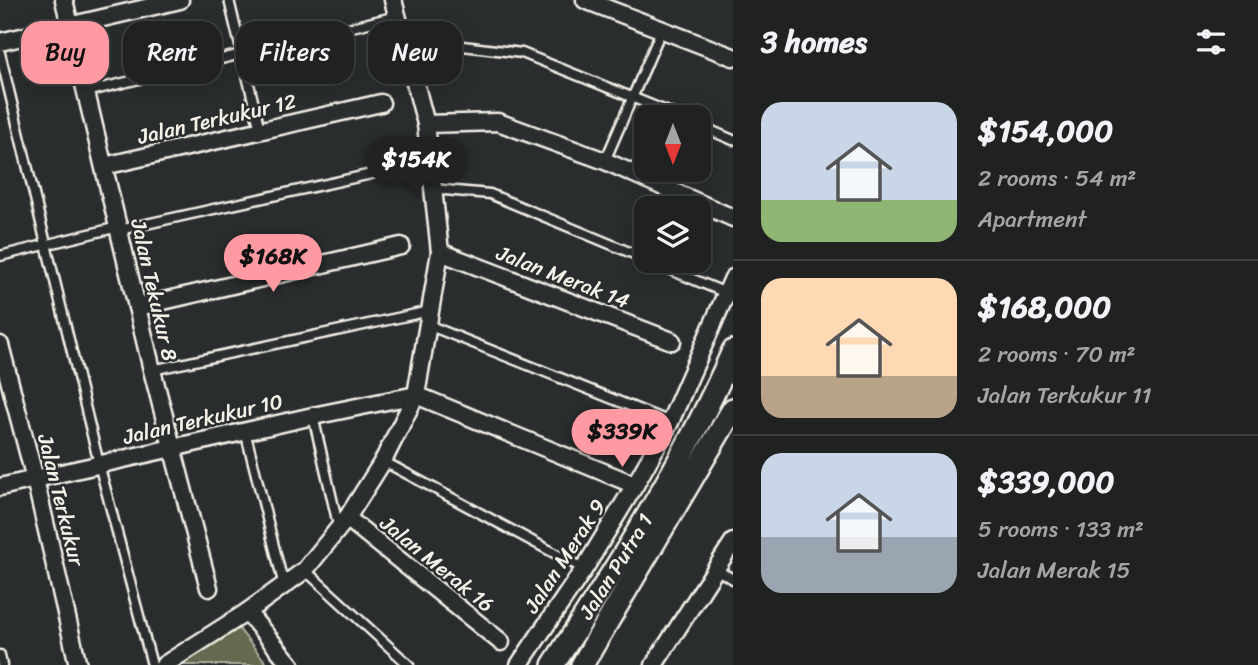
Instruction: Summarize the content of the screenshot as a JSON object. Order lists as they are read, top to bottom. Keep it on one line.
{"streets":{"main road":["Jalan Putra 1"],"street":["Jalan Terkukur 12","Jalan Merak 14","Jalan Tekukur 8","Jalan Terkukur 10","Jalan Terkukur","Jalan Merak 9","Jalan Merak 16"]},"crossings":[["Jalan Terkukur 12","Jalan Tekukur 8"],["Jalan Tekukur 8","Jalan Terkukur 10"],["Jalan Terkukur 10","Jalan Terkukur"]],"north":"bottom","page":{"heading":"3 homes","chip":["Buy","Rent","Filters","New"],"list":[{"name":"$154,000","note":"2 rooms · 54 m² · Apartment"},{"name":"$168,000","note":"2 rooms · 70 m² · Jalan Terkukur 11"},{"name":"$339,000","note":"5 rooms · 133 m² · Jalan Merak 15"}],"price":["$154K","$168K","$339K"]}}
